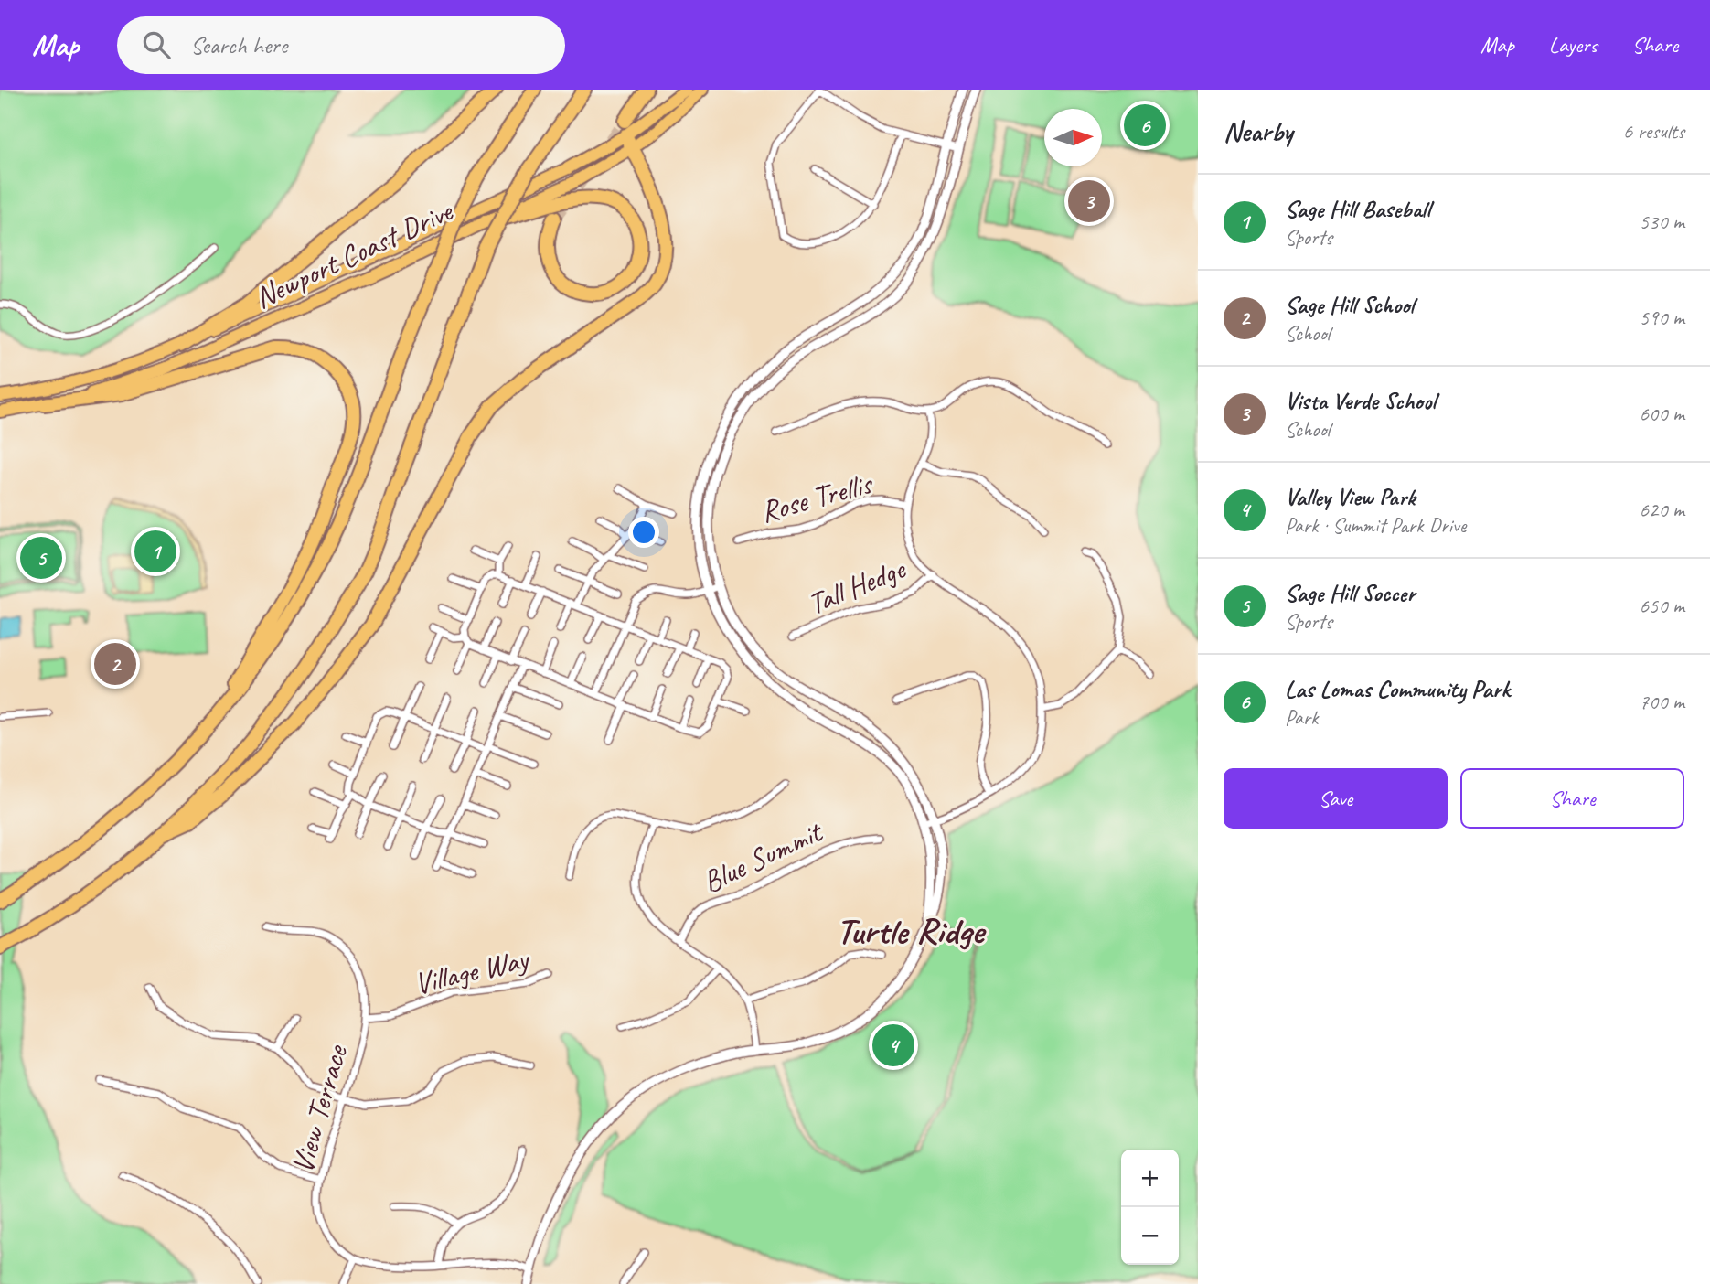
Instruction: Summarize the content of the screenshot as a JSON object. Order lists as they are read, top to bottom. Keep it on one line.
{"streets":{"main road":["Newport Coast Drive"],"street":["Rose Trellis","Tall Hedge","Blue Summit","Village Way","View Terrace"]},"crossings":[["Village Way","View Terrace"]],"districts":["Turtle Ridge"],"north":"right","page":{"header":"Map","search":"Search here","nav":["Map","Layers","Share"],"heading":["Nearby","6 results"],"pins":["6","3","1","5","2","4"],"list":[{"mark":"1","name":"Sage Hill Baseball","note":"Sports","value":"530 m"},{"mark":"2","name":"Sage Hill School","note":"School","value":"590 m"},{"mark":"3","name":"Vista Verde School","note":"School","value":"600 m"},{"mark":"4","name":"Valley View Park","note":"Park · Summit Park Drive","value":"620 m"},{"mark":"5","name":"Sage Hill Soccer","note":"Sports","value":"650 m"},{"mark":"6","name":"Las Lomas Community Park","note":"Park","value":"700 m"}],"buttons":["Save","Share"],"map_buttons":["+","−"]}}
